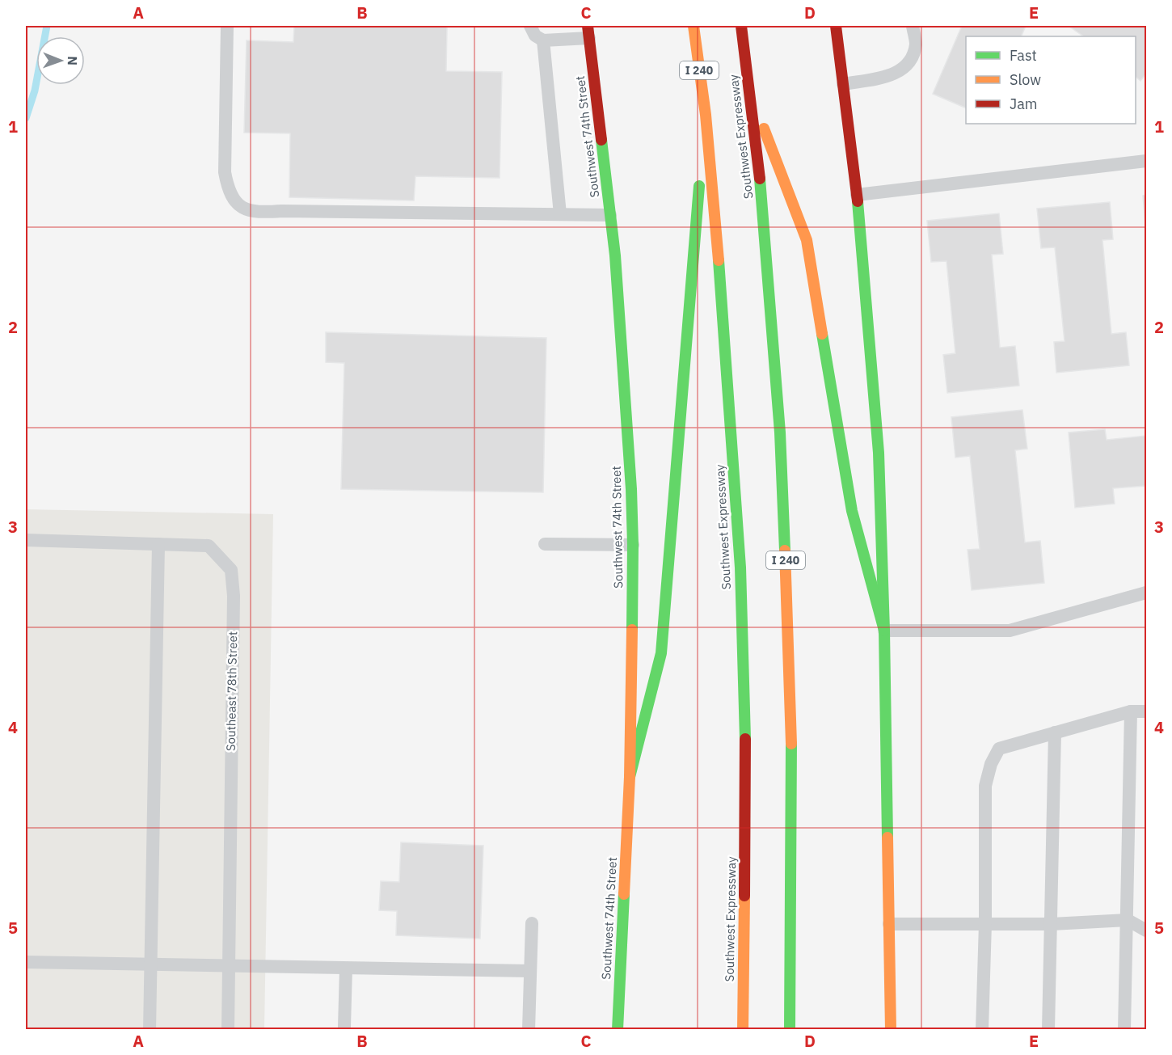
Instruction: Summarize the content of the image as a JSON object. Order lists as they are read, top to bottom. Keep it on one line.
{"streets":{"main road":["I 240","Southwest 74th Street","Southwest Expressway"],"lane":["Southeast 78th Street"]},"legend":["Fast","Slow","Jam"],"north":"right","grid":{"columns":["A","B","C","D","E"],"rows":["1","2","3","4","5"]}}
